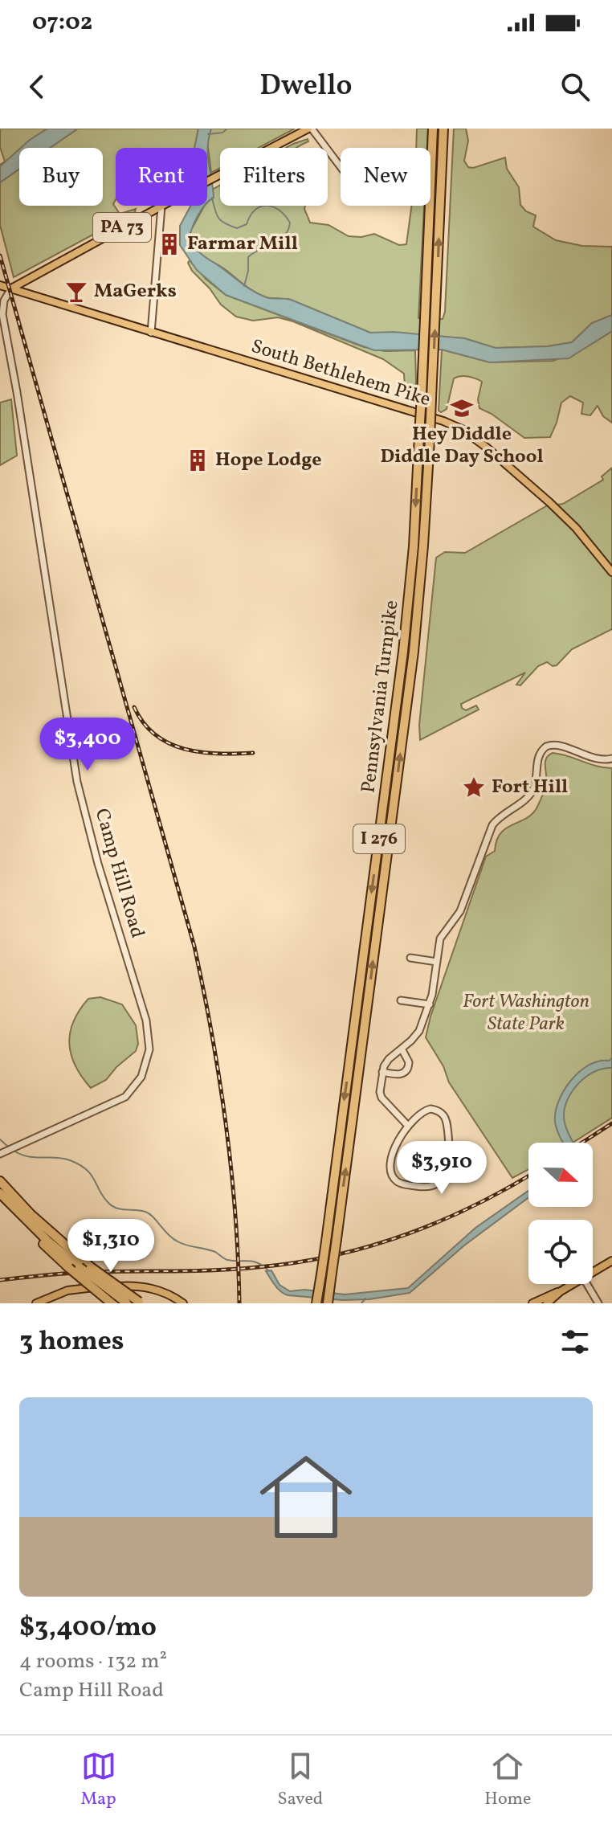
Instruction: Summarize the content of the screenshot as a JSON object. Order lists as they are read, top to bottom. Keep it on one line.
{"streets":{"highway":["Pennsylvania Turnpike","I 276"],"main road":["PA 73","South Bethlehem Pike"],"street":["Camp Hill Road"]},"crossings":[["PA 73","South Bethlehem Pike"],["PA 73","Camp Hill Road"],["South Bethlehem Pike","Camp Hill Road"]],"parks":["Fort Washington State Park"],"places":{"building":["Farmar Mill","Hope Lodge"],"bar":["MaGerks"],"school or university":["Hey Diddle Diddle Day School"],"place":["Fort Hill"]},"north":"right","page":{"status":"07:02","header":"Dwello","chip":["Buy","Rent","Filters","New"],"price":["$3,400","$3,910","$1,310"],"heading":"3 homes","list":[{"name":"$3,400/mo","note":"4 rooms · 132 m² · Camp Hill Road"}],"tabs":["Map","Saved","Home"]}}
